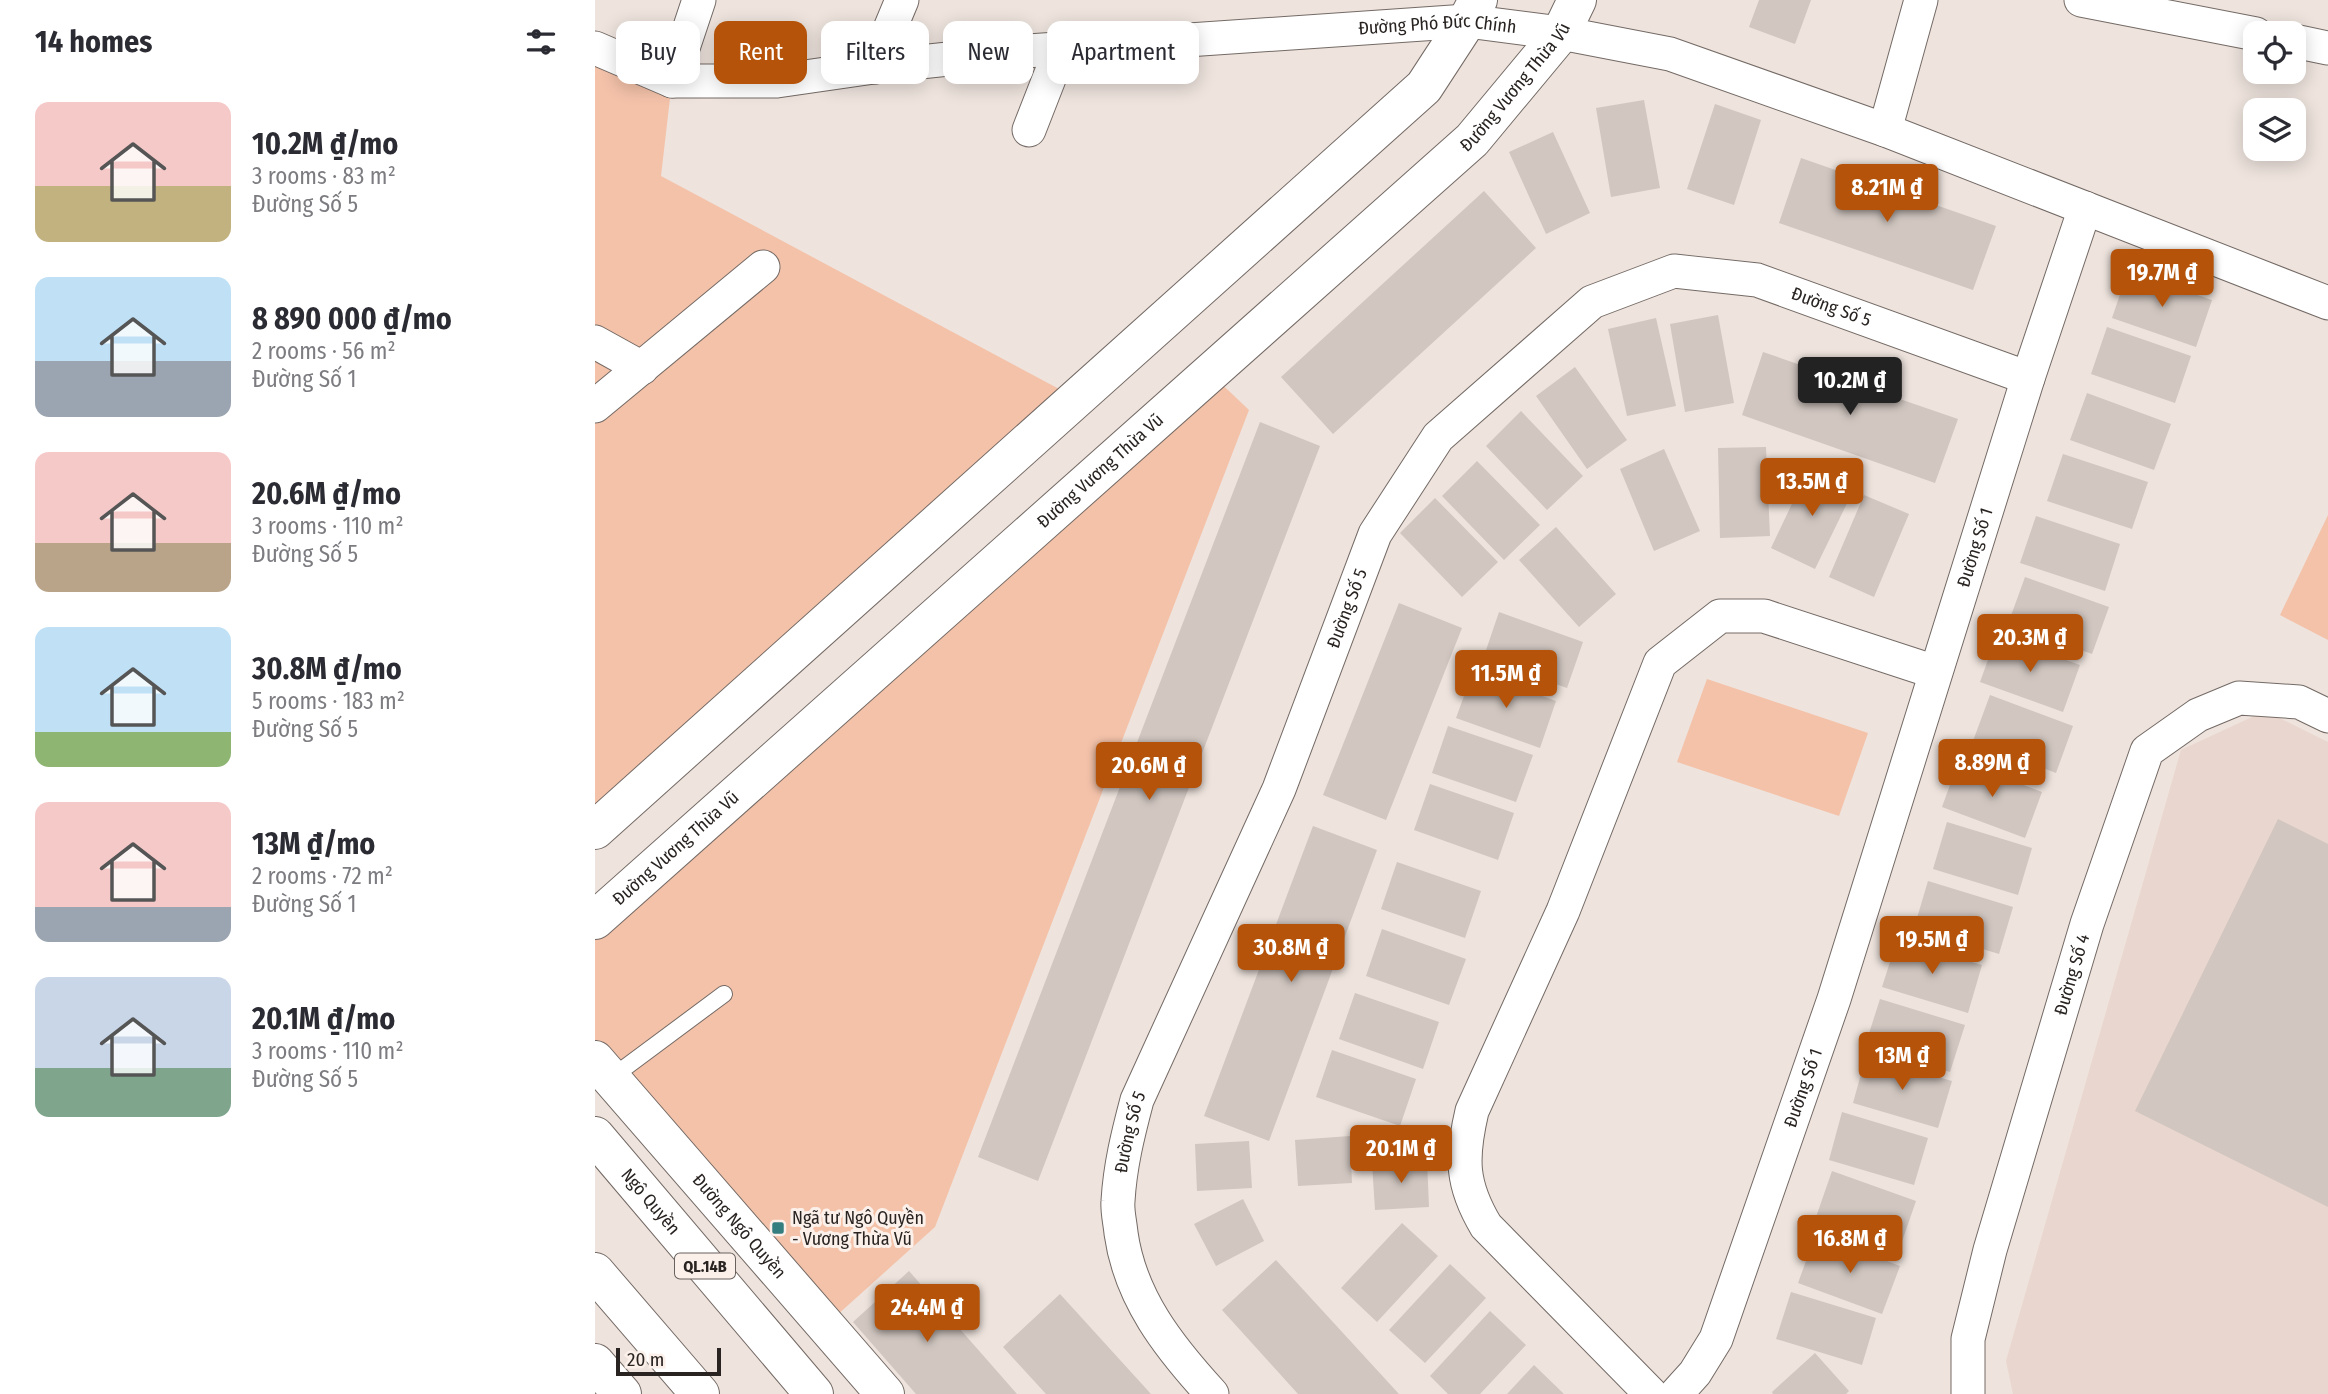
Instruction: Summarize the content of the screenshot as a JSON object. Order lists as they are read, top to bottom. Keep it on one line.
{"streets":{"main road":["Đường Vương Thừa Vũ","Ngô Quyền","Đường Ngô Quyền","QL.14B"],"street":["Đường Phó Đức Chính","Đường Số 5","Đường Số 1","Đường Số 4"]},"crossings":[["Đường Phó Đức Chính","Đường Vương Thừa Vũ"],["Đường Phó Đức Chính","Đường Số 1"],["Đường Số 5","Đường Số 1"]],"places":{"transit":["Ngã tư Ngô Quyền - Vương Thừa Vũ"]},"scale_bar":"20 m","page":{"heading":"14 homes","chip":["Buy","Rent","Filters","New","Apartment"],"list":[{"name":"10.2M ₫/mo","note":"3 rooms · 83 m² · Đường Số 5"},{"name":"8 890 000 ₫/mo","note":"2 rooms · 56 m² · Đường Số 1"},{"name":"20.6M ₫/mo","note":"3 rooms · 110 m² · Đường Số 5"},{"name":"30.8M ₫/mo","note":"5 rooms · 183 m² · Đường Số 5"},{"name":"13M ₫/mo","note":"2 rooms · 72 m² · Đường Số 1"},{"name":"20.1M ₫/mo","note":"3 rooms · 110 m² · Đường Số 5"}],"price":["8.21M ₫","19.7M ₫","10.2M ₫","13.5M ₫","20.3M ₫","11.5M ₫","8.89M ₫","20.6M ₫","19.5M ₫","30.8M ₫","13M ₫","20.1M ₫","16.8M ₫","24.4M ₫"],"scale":"20 m"}}
